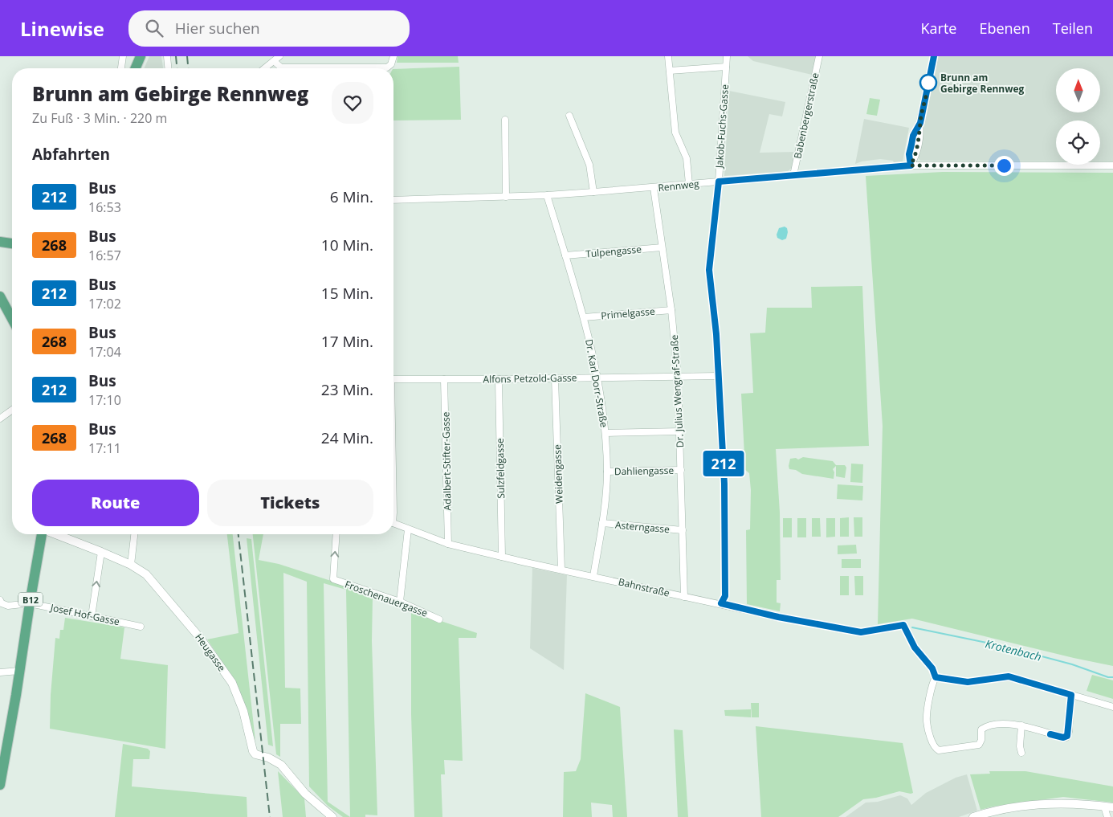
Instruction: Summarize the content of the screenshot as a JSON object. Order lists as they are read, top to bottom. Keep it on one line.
{"streets":{"main road":["B12"],"street":["Babenbergerstraße","Jakob-Fuchs-Gasse","Rennweg","Tulpengasse","Primelgasse","Alfons Petzold-Gasse","Dr. Karl Dorr-Straße","Dr. Julius Wengraf-Straße","Adalbert-Stifter-Gasse","Sulzfeldgasse","Dahliengasse","Weidengasse","Asterngasse","Bahnstraße","Froschenauergasse","Josef Hof-Gasse","Heugasse"]},"crossings":[["Babenbergerstraße","Rennweg"],["Jakob-Fuchs-Gasse","Rennweg"],["Jakob-Fuchs-Gasse","Alfons Petzold-Gasse"],["Jakob-Fuchs-Gasse","Bahnstraße"],["Rennweg","Dr. Karl Dorr-Straße"],["Rennweg","Dr. Julius Wengraf-Straße"],["Tulpengasse","Dr. Karl Dorr-Straße"],["Tulpengasse","Dr. Julius Wengraf-Straße"],["Primelgasse","Dr. Karl Dorr-Straße"],["Primelgasse","Dr. Julius Wengraf-Straße"],["Alfons Petzold-Gasse","Dr. Karl Dorr-Straße"],["Alfons Petzold-Gasse","Dr. Julius Wengraf-Straße"],["Alfons Petzold-Gasse","Adalbert-Stifter-Gasse"],["Alfons Petzold-Gasse","Sulzfeldgasse"],["Alfons Petzold-Gasse","Weidengasse"],["Dr. Karl Dorr-Straße","Dahliengasse"],["Dr. Karl Dorr-Straße","Asterngasse"],["Dr. Karl Dorr-Straße","Bahnstraße"],["Dr. Julius Wengraf-Straße","Dahliengasse"],["Dr. Julius Wengraf-Straße","Asterngasse"],["Dr. Julius Wengraf-Straße","Bahnstraße"],["Adalbert-Stifter-Gasse","Bahnstraße"],["Sulzfeldgasse","Bahnstraße"],["Weidengasse","Bahnstraße"],["B12","Josef Hof-Gasse"]],"one_way":["Froschenauergasse"],"water":["Krotenbach"],"places":["Brunn am Gebirge Rennweg"],"lines":["bus line 212"],"north":"top","page":{"header":"Linewise","search":"Hier suchen","nav":["Karte","Ebenen","Teilen"],"on_map":"212","heading":[["Brunn am Gebirge Rennweg","Zu Fuß · 3 Min. · 220 m"],"Abfahrten"],"list":[{"mark":"212","name":"Bus","note":"16:53","value":"6 Min."},{"mark":"268","name":"Bus","note":"16:57","value":"10 Min."},{"mark":"212","name":"Bus","note":"17:02","value":"15 Min."},{"mark":"268","name":"Bus","note":"17:04","value":"17 Min."},{"mark":"212","name":"Bus","note":"17:10","value":"23 Min."},{"mark":"268","name":"Bus","note":"17:11","value":"24 Min."}],"buttons":["Route","Tickets"]}}
